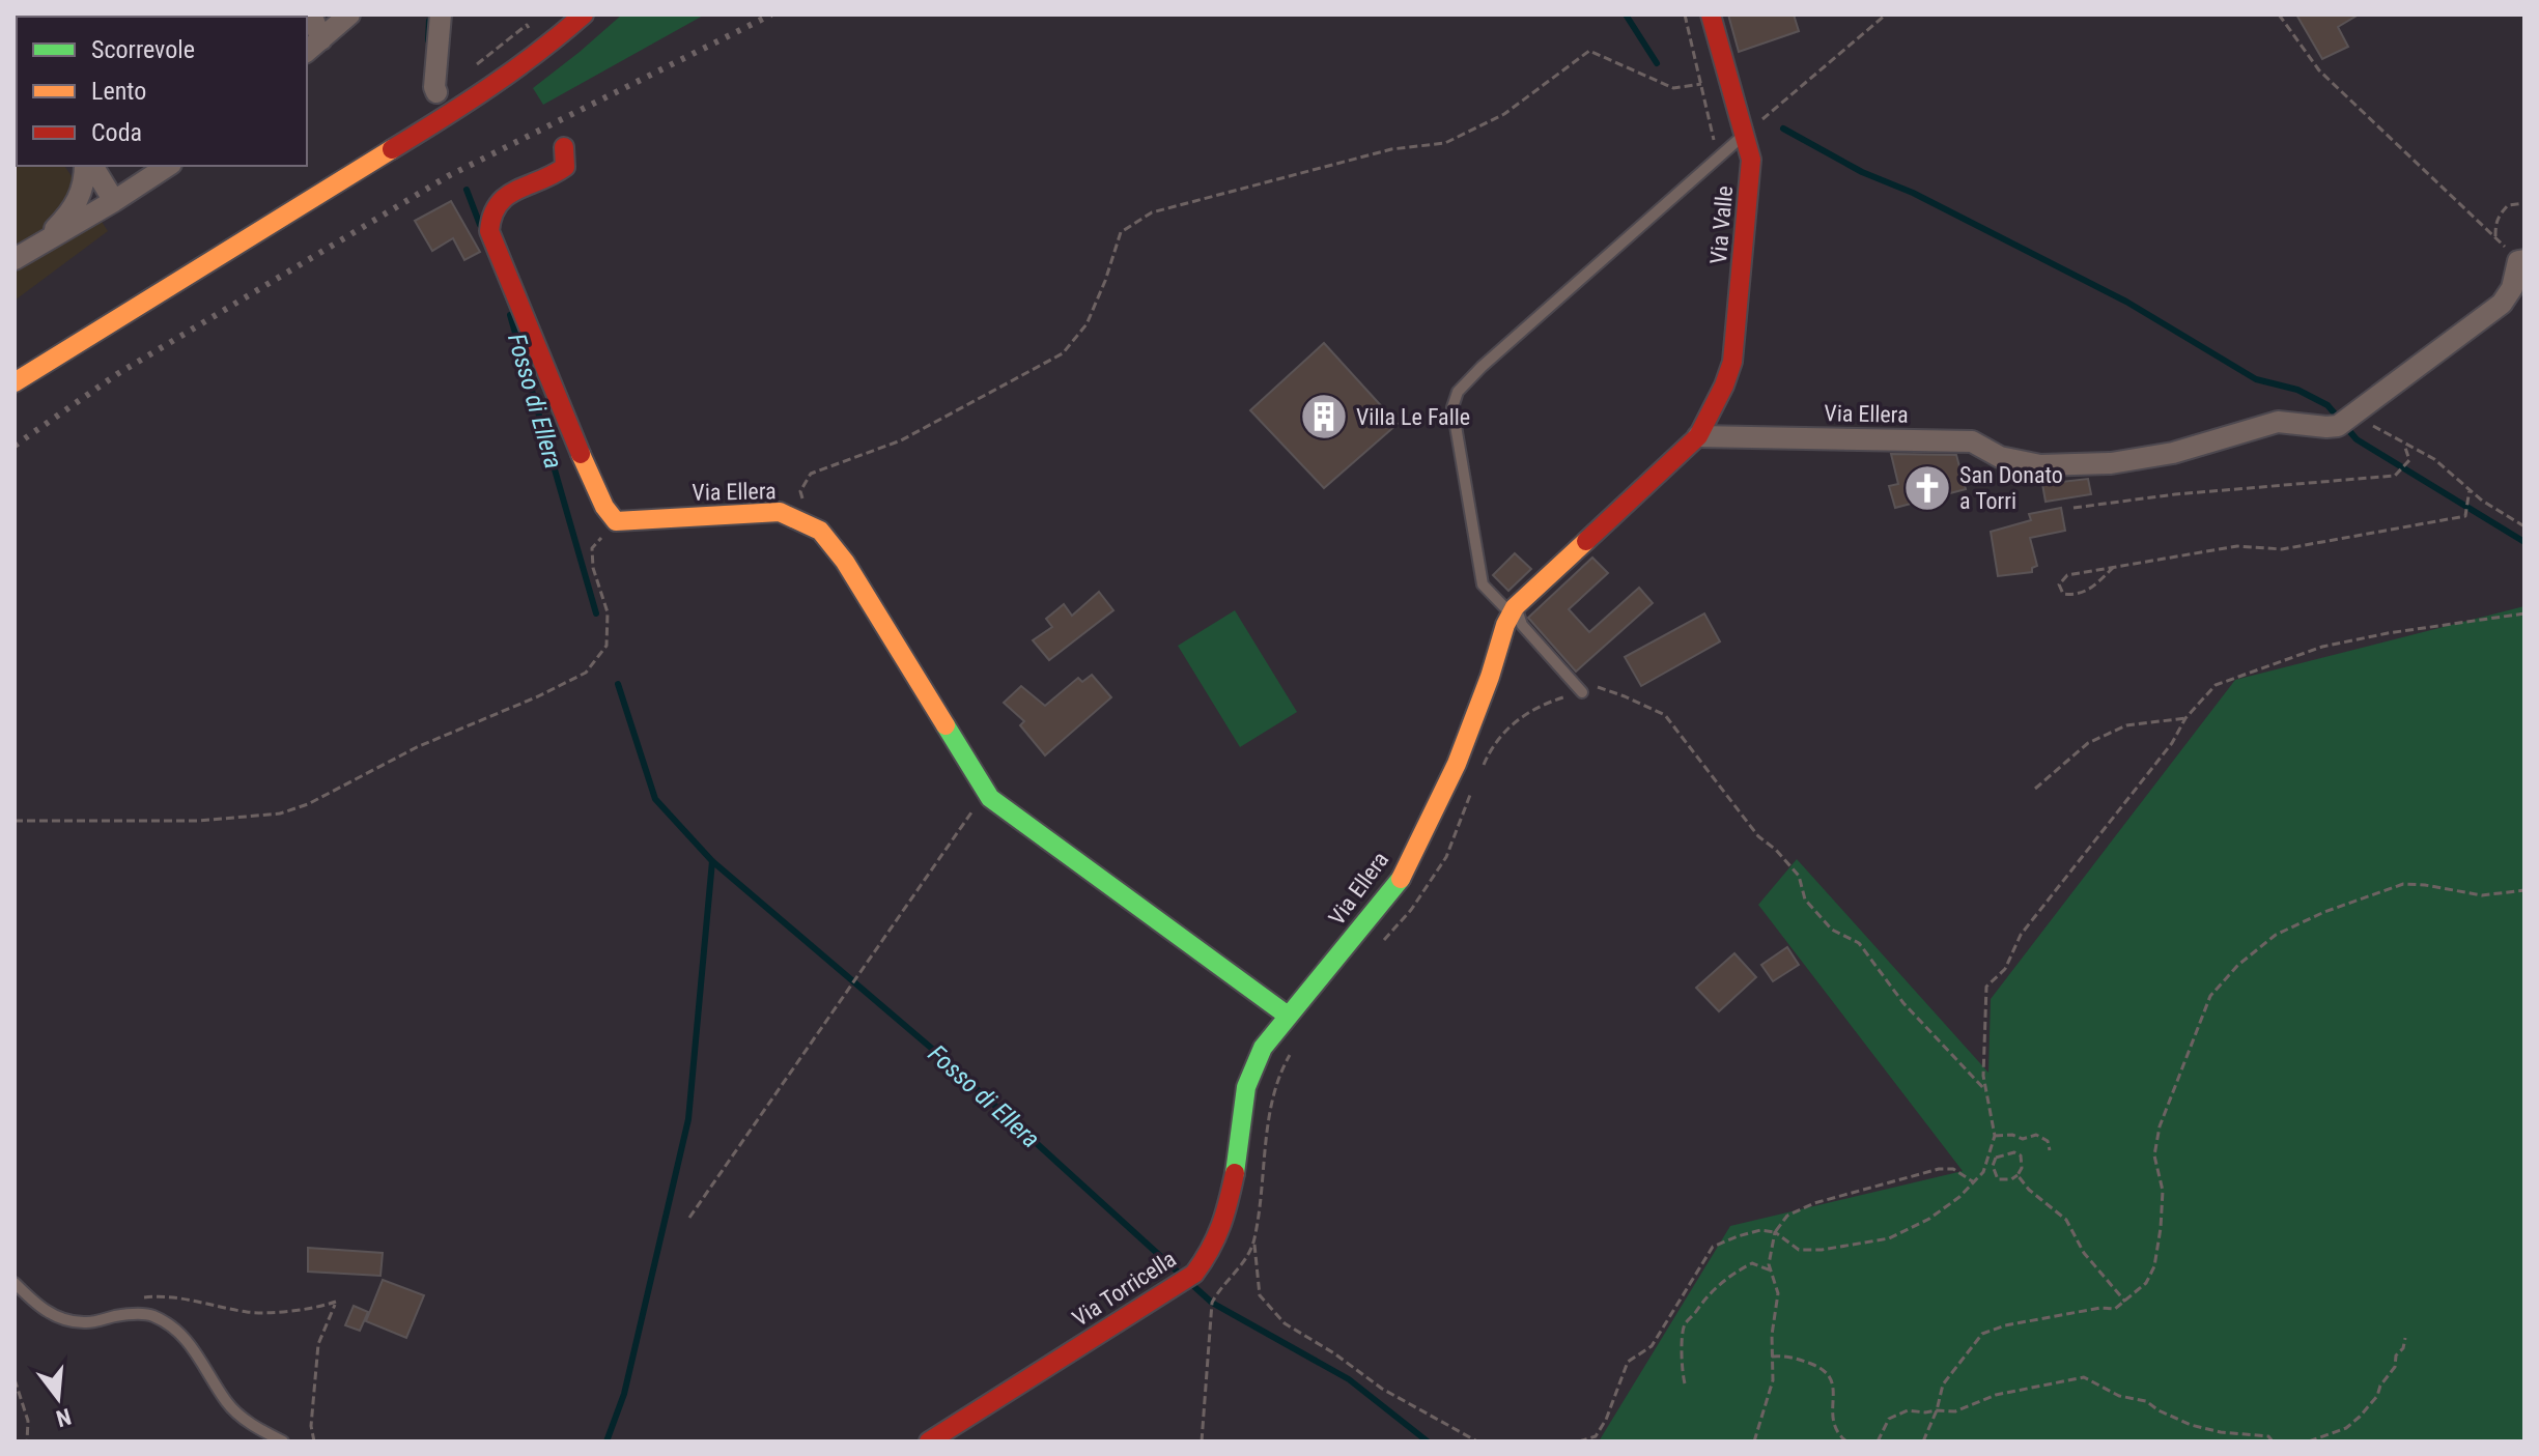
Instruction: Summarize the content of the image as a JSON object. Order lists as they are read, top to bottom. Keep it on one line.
{"streets":{"street":["Via Valle","Via Ellera","Via Torricella"]},"crossings":[["Via Valle","Via Ellera"],["Via Ellera","Via Torricella"]],"water":["Fosso di Ellera"],"places":{"building":["Villa Le Falle"],"church":["San Donato a Torri"]},"legend":["Scorrevole","Lento","Coda"],"north":"bottom"}
